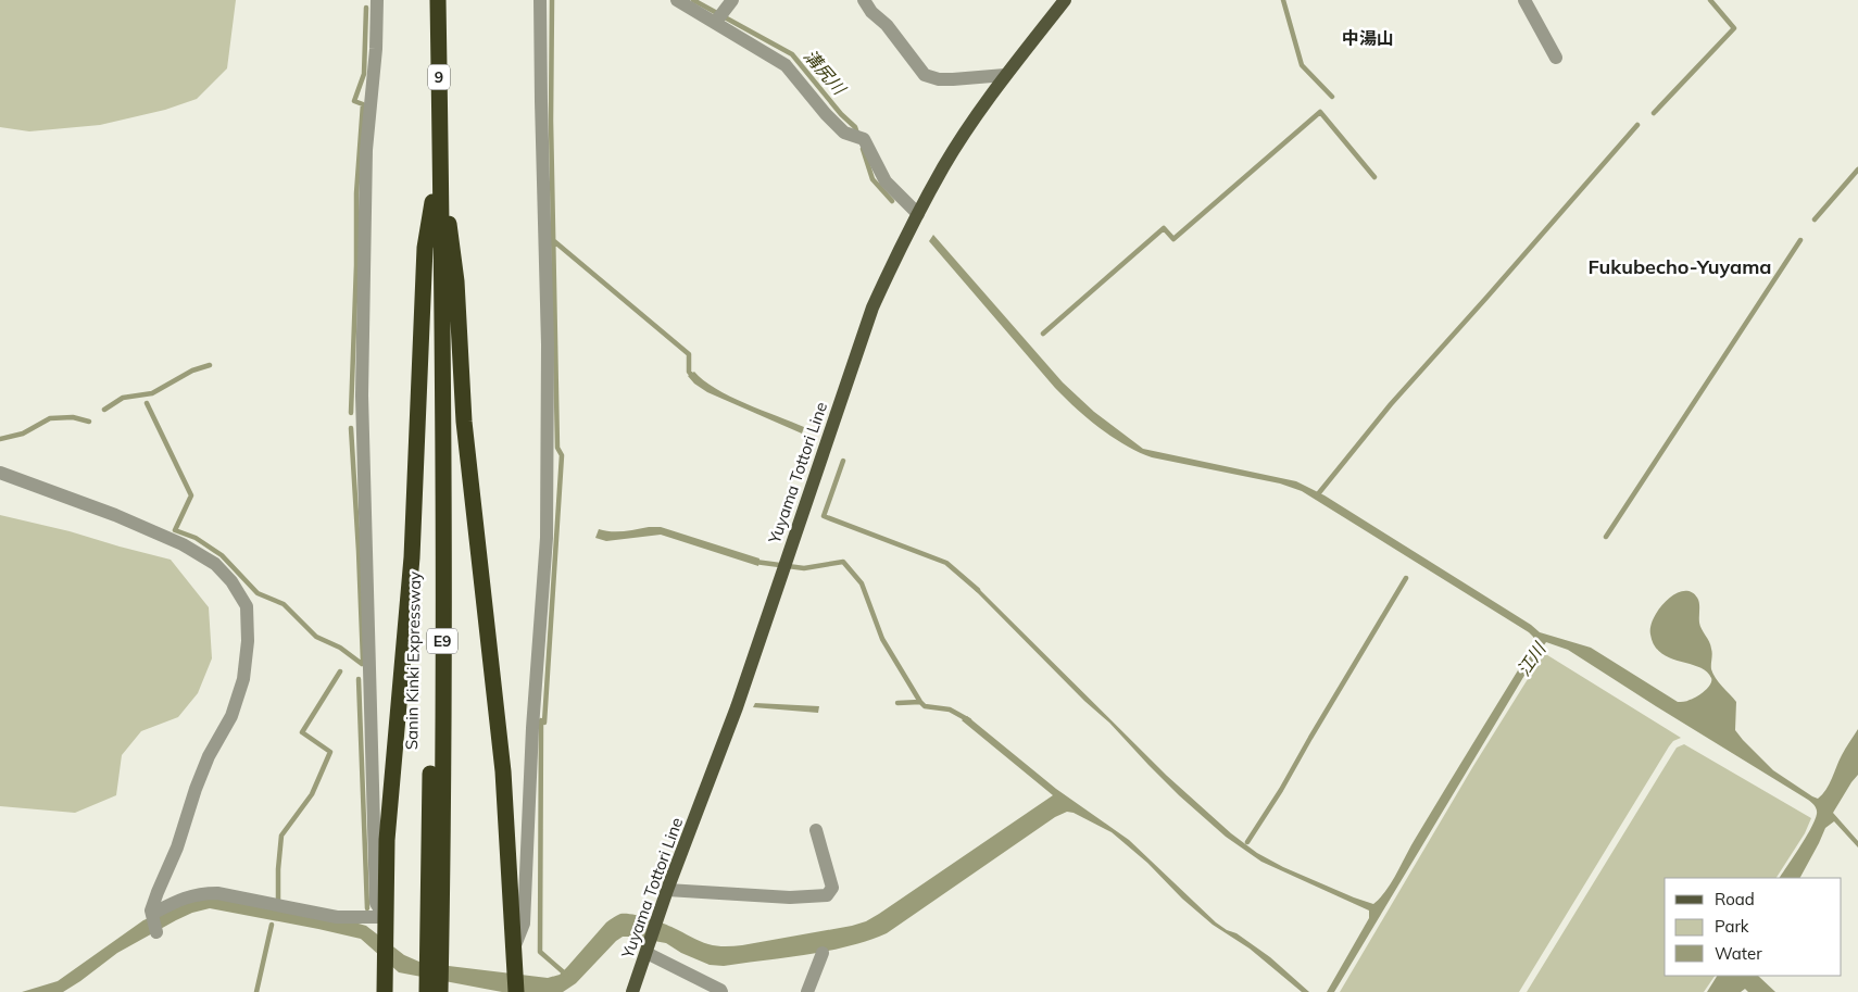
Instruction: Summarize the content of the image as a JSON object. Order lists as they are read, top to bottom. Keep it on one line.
{"streets":{"highway":["9","E9","Sanin Kinki Expressway"],"main road":["Yuyama Tottori Line"]},"crossings":[["9","Sanin Kinki Expressway"]],"districts":["中湯山","Fukubecho-Yuyama"],"water":["溝尻川","江川"],"legend":["Road","Park","Water"]}
